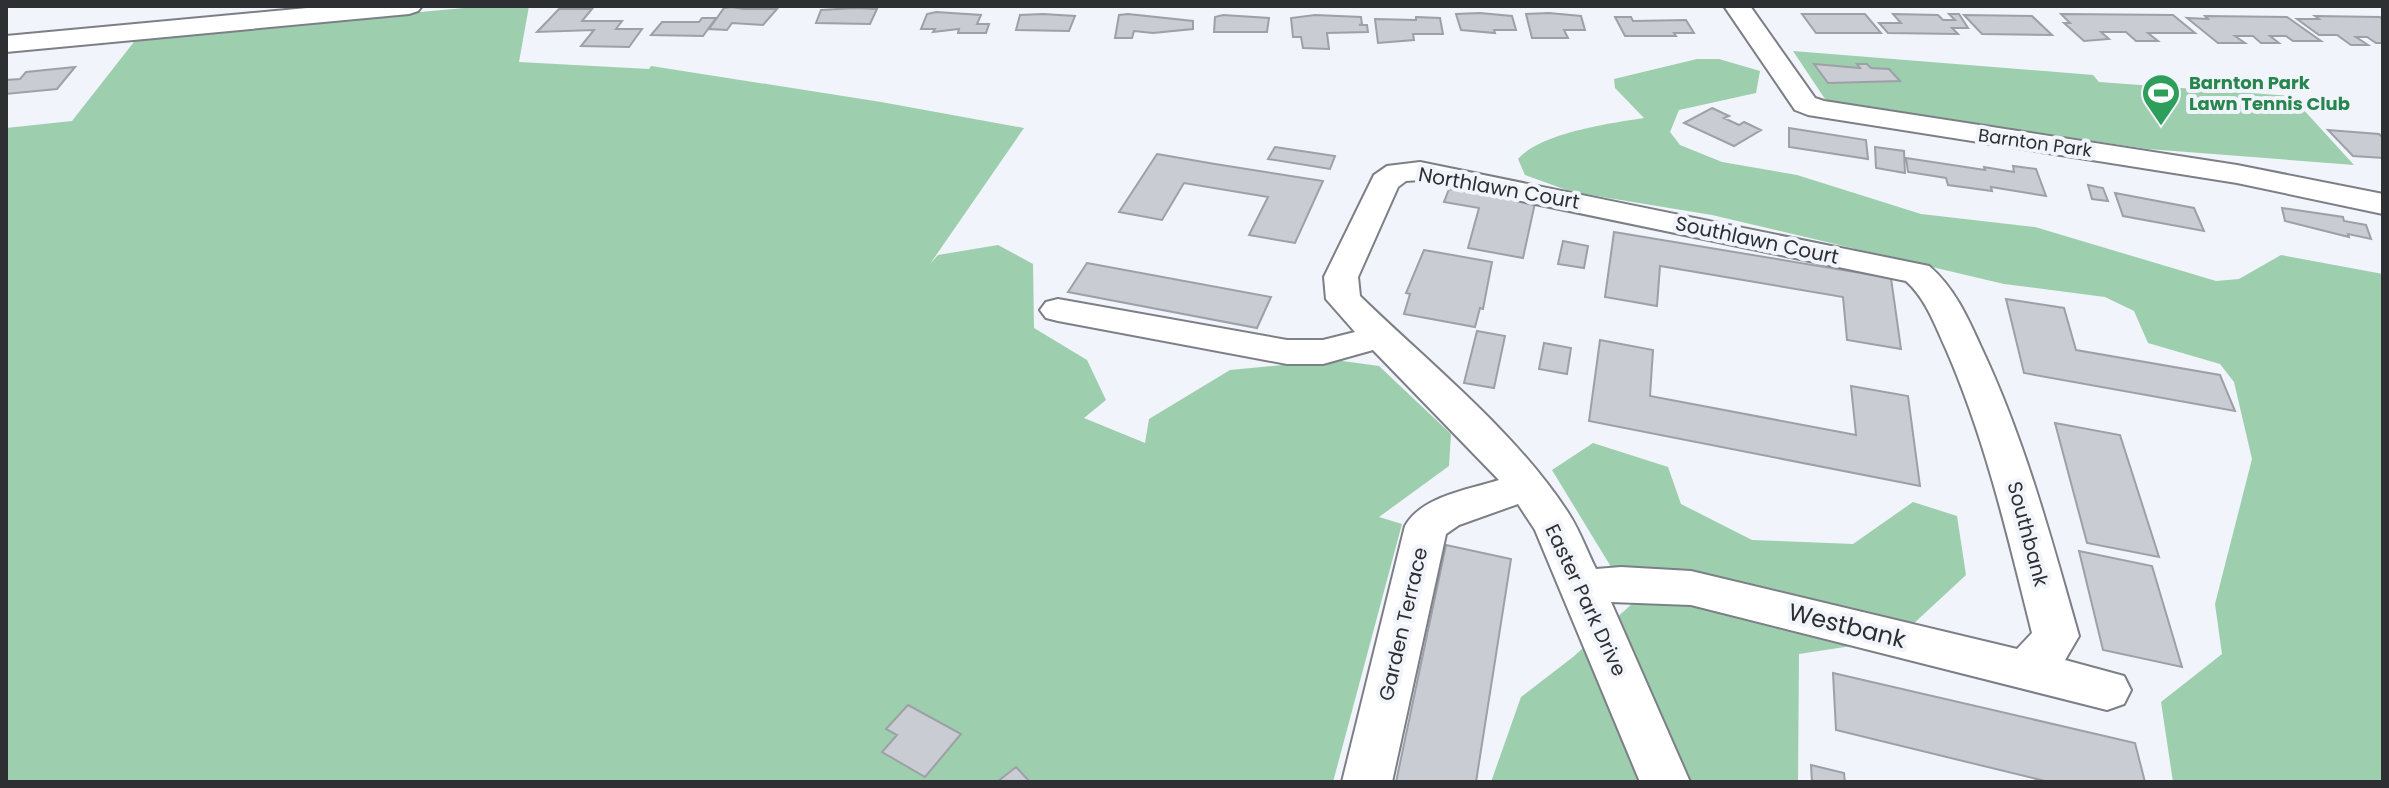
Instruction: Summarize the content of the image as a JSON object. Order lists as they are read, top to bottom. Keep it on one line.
{"streets":{"street":["Barnton Park","Northlawn Court","Southlawn Court","Southbank","Easter Park Drive","Garden Terrace","Westbank"]},"crossings":[["Northlawn Court","Southlawn Court"],["Northlawn Court","Easter Park Drive"],["Southlawn Court","Southbank"],["Southbank","Westbank"],["Easter Park Drive","Garden Terrace"],["Easter Park Drive","Westbank"]],"places":{"sports":["Barnton Park Lawn Tennis Club"]}}
